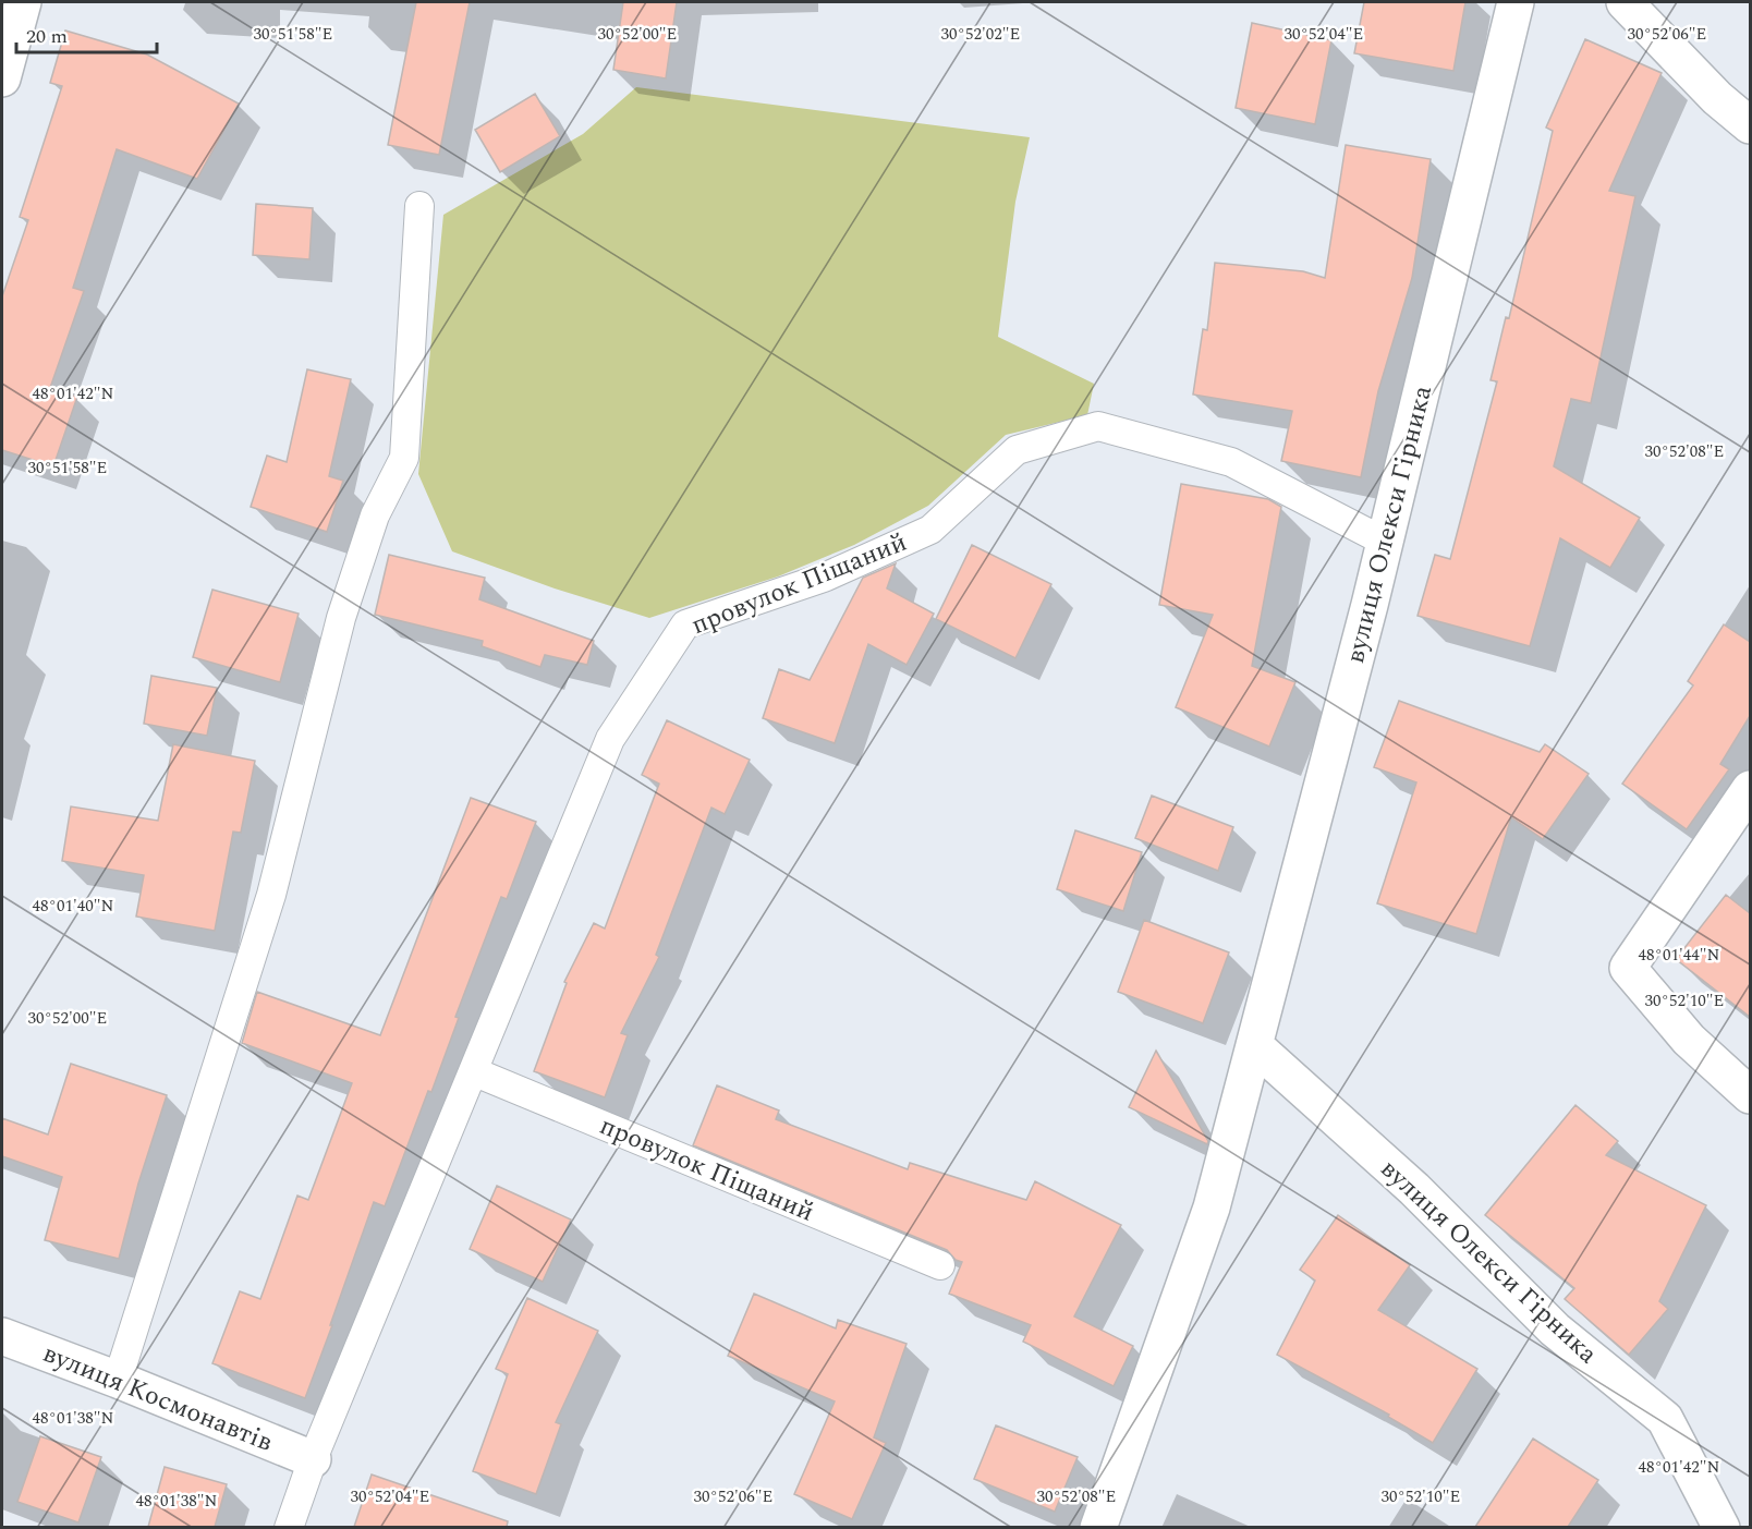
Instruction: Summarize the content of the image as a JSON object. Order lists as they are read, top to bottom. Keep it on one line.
{"streets":{"street":["вулиця Олекси Гірника","вулиця Космонавтів"],"lane":["провулок Піщаний"]},"crossings":[["вулиця Олекси Гірника","провулок Піщаний"],["провулок Піщаний","вулиця Космонавтів"]],"scale_bar":"20 m","coordinates":["30°51'58\"E","30°52'00\"E","30°52'02\"E","30°52'04\"E","30°52'06\"E","48°01'42\"N","30°52'08\"E","48°01'40\"N","48°01'44\"N","30°52'10\"E","48°01'38\"N"]}
